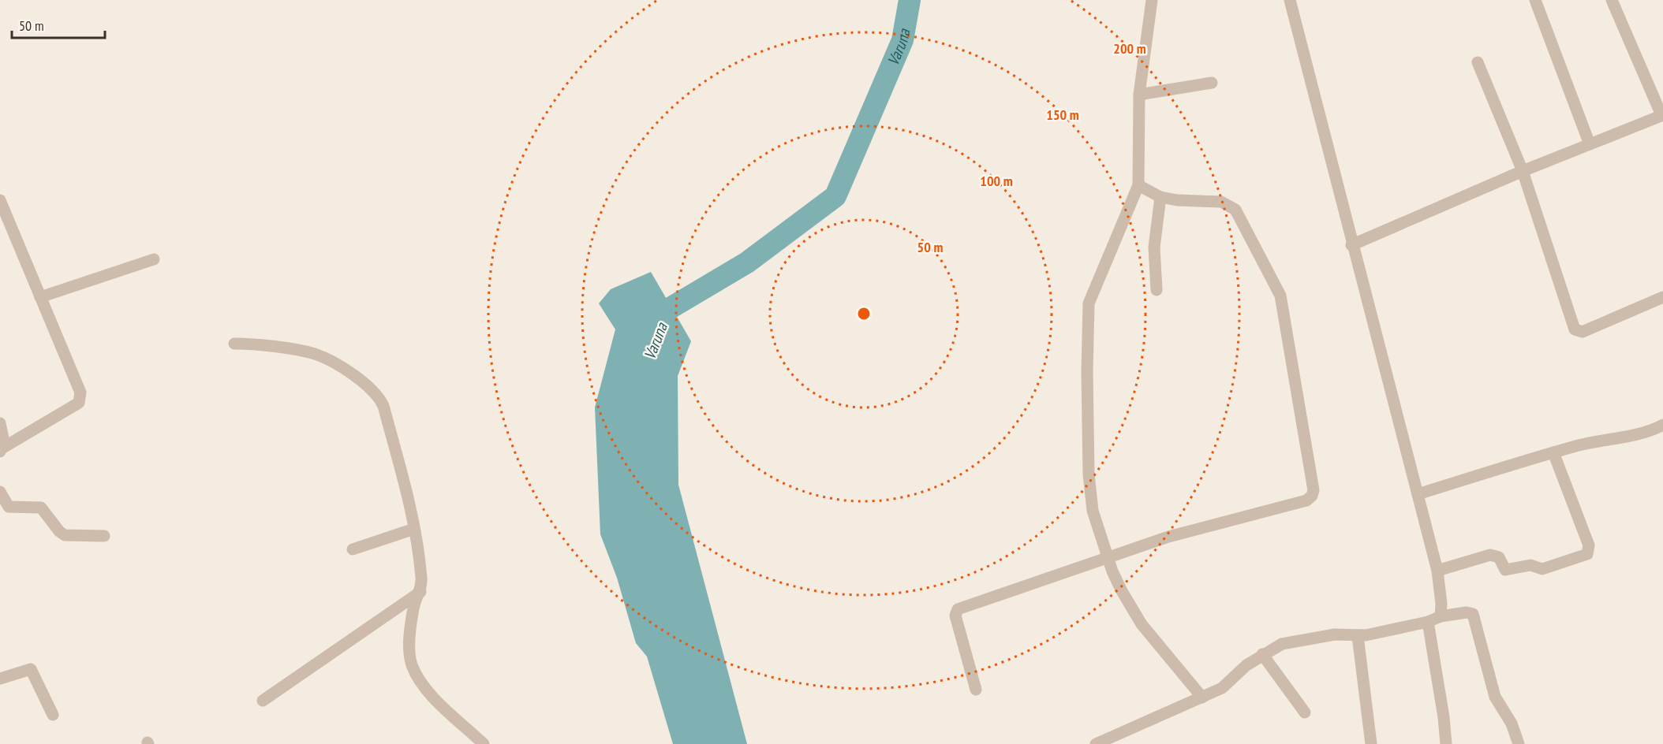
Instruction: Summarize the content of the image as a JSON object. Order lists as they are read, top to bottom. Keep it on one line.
{"water":["Varuna"],"scale_bar":"50 m","rings":["200 m","150 m","100 m","50 m"]}
